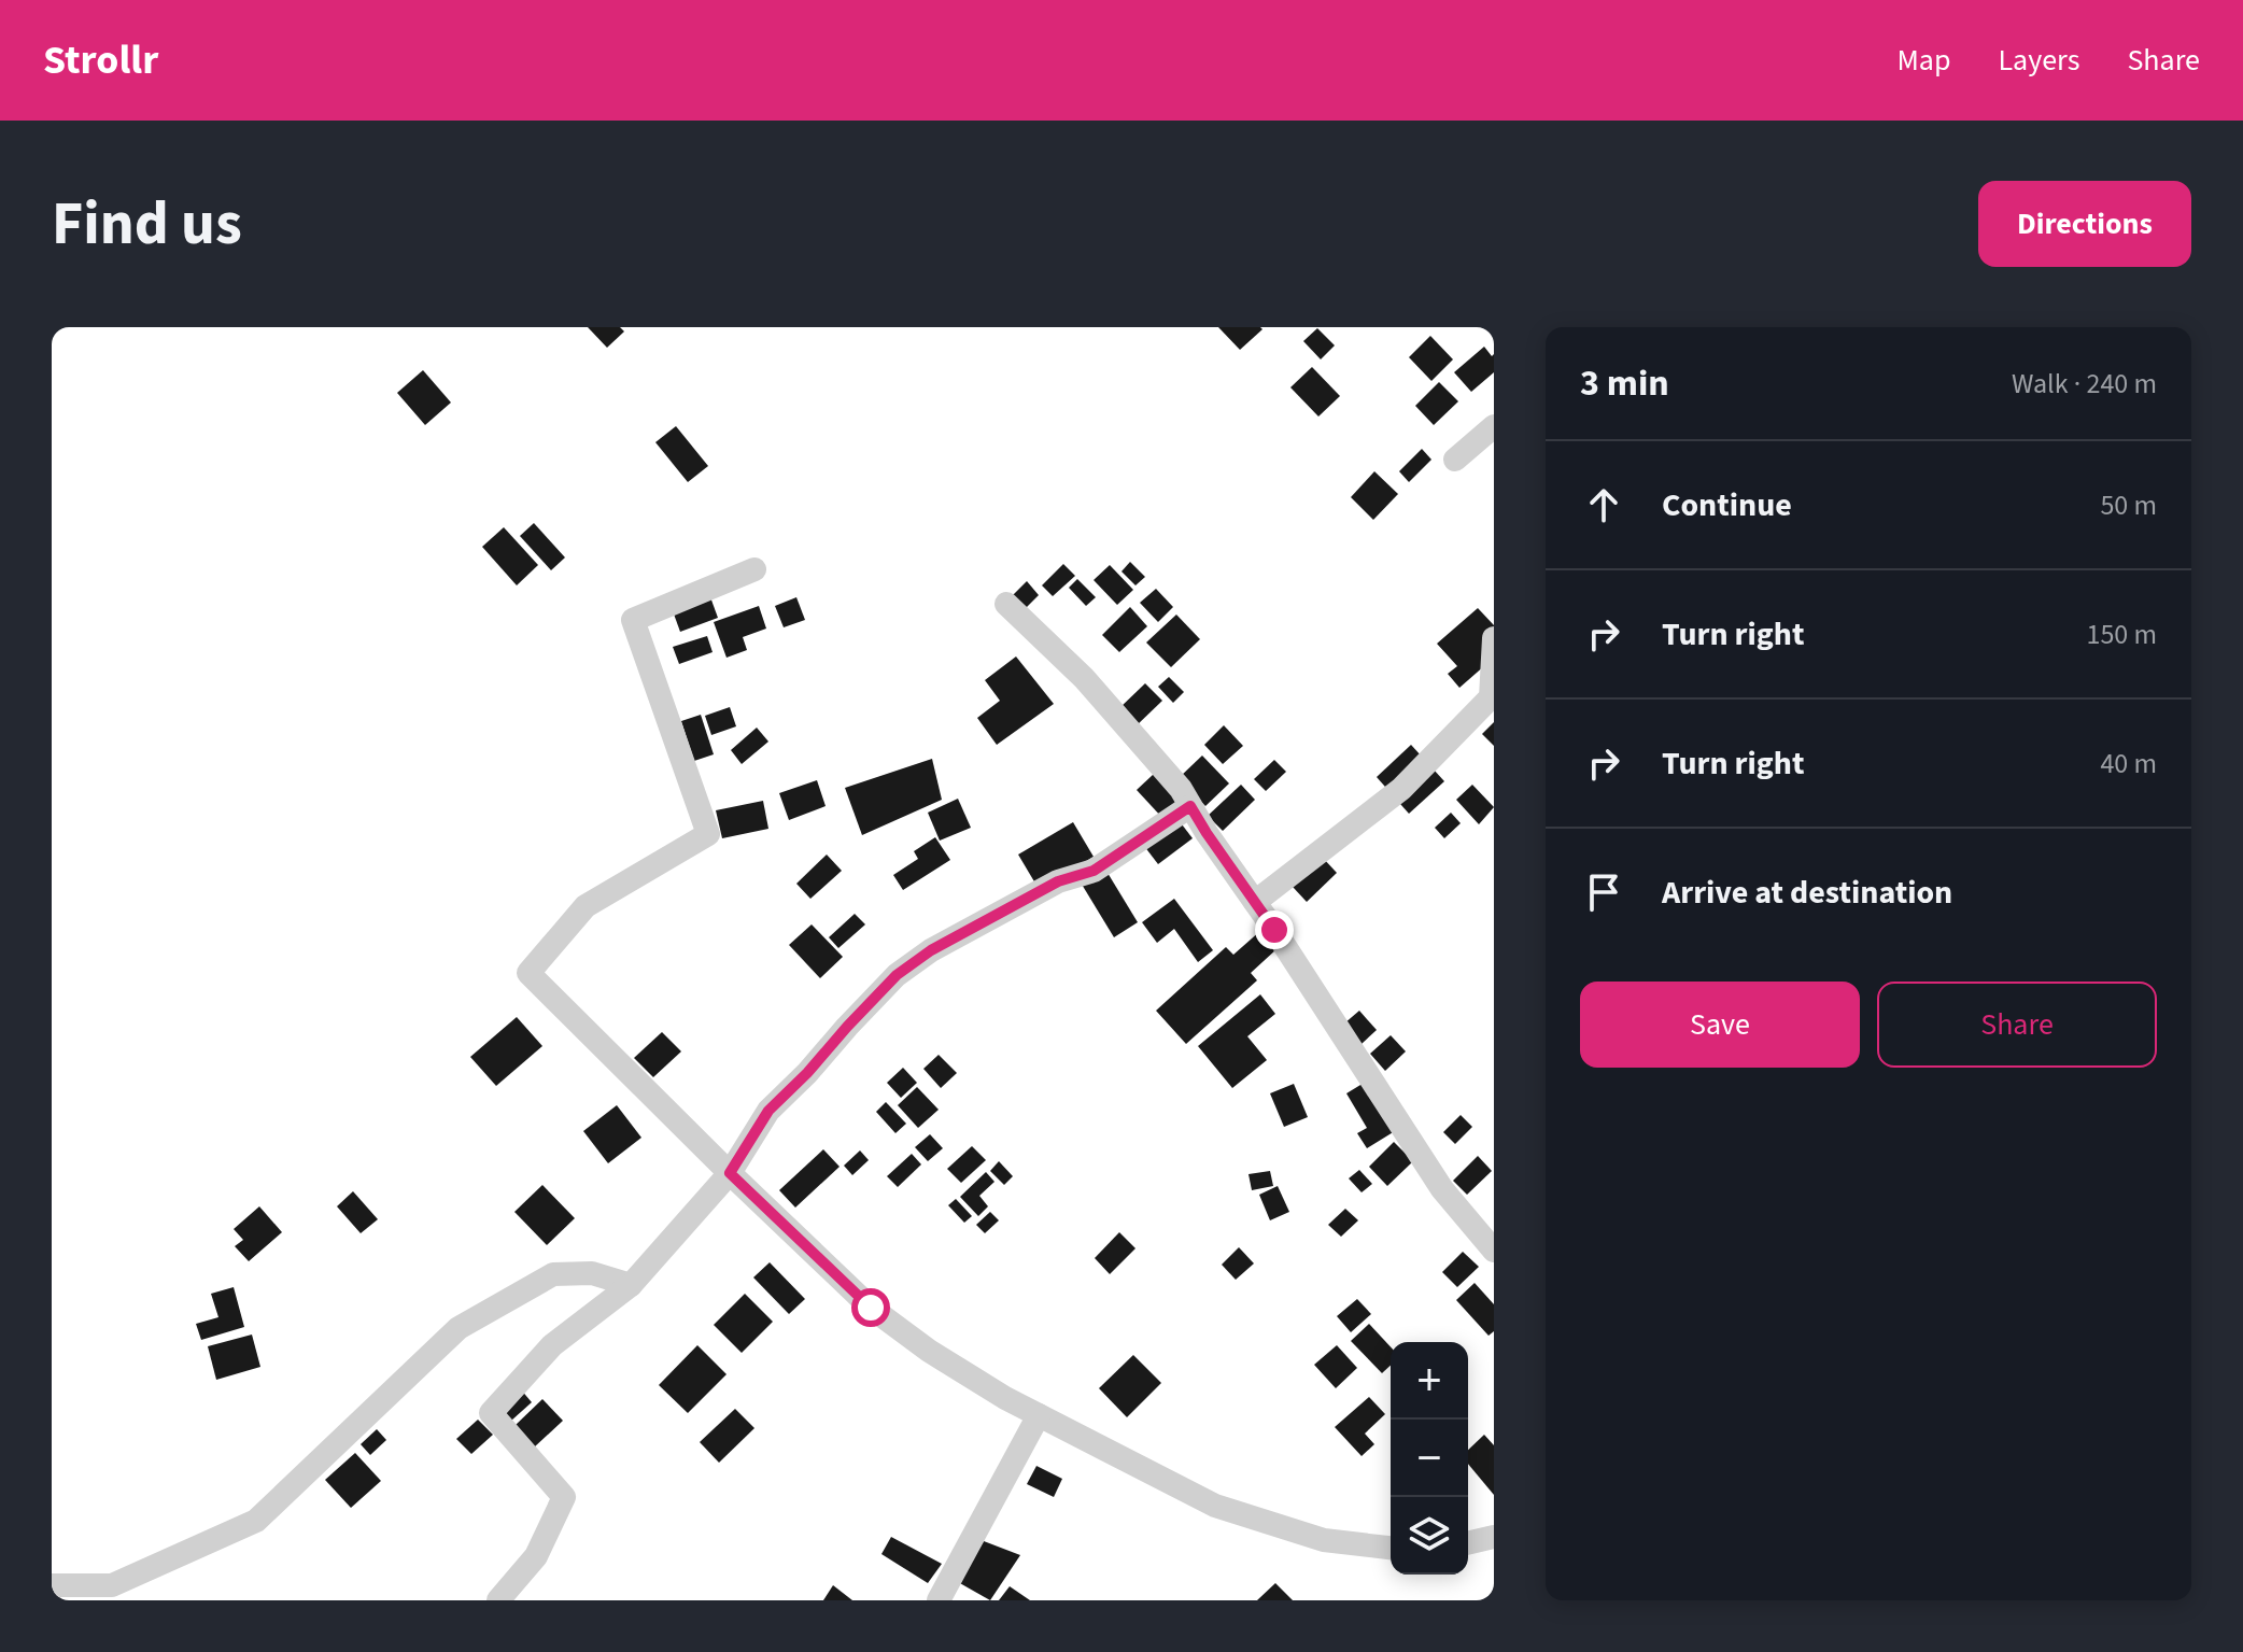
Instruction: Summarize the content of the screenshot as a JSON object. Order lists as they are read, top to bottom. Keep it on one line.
{"page":{"header":"Strollr","nav":["Map","Layers","Share"],"buttons":["Directions",["Save","Share"]],"title":"Find us","heading":["3 min","Walk · 240 m"],"list":[["Continue","50 m"],["Turn right","150 m"],["Turn right","40 m"],"Arrive at destination"],"map_buttons":["+","−"]}}
